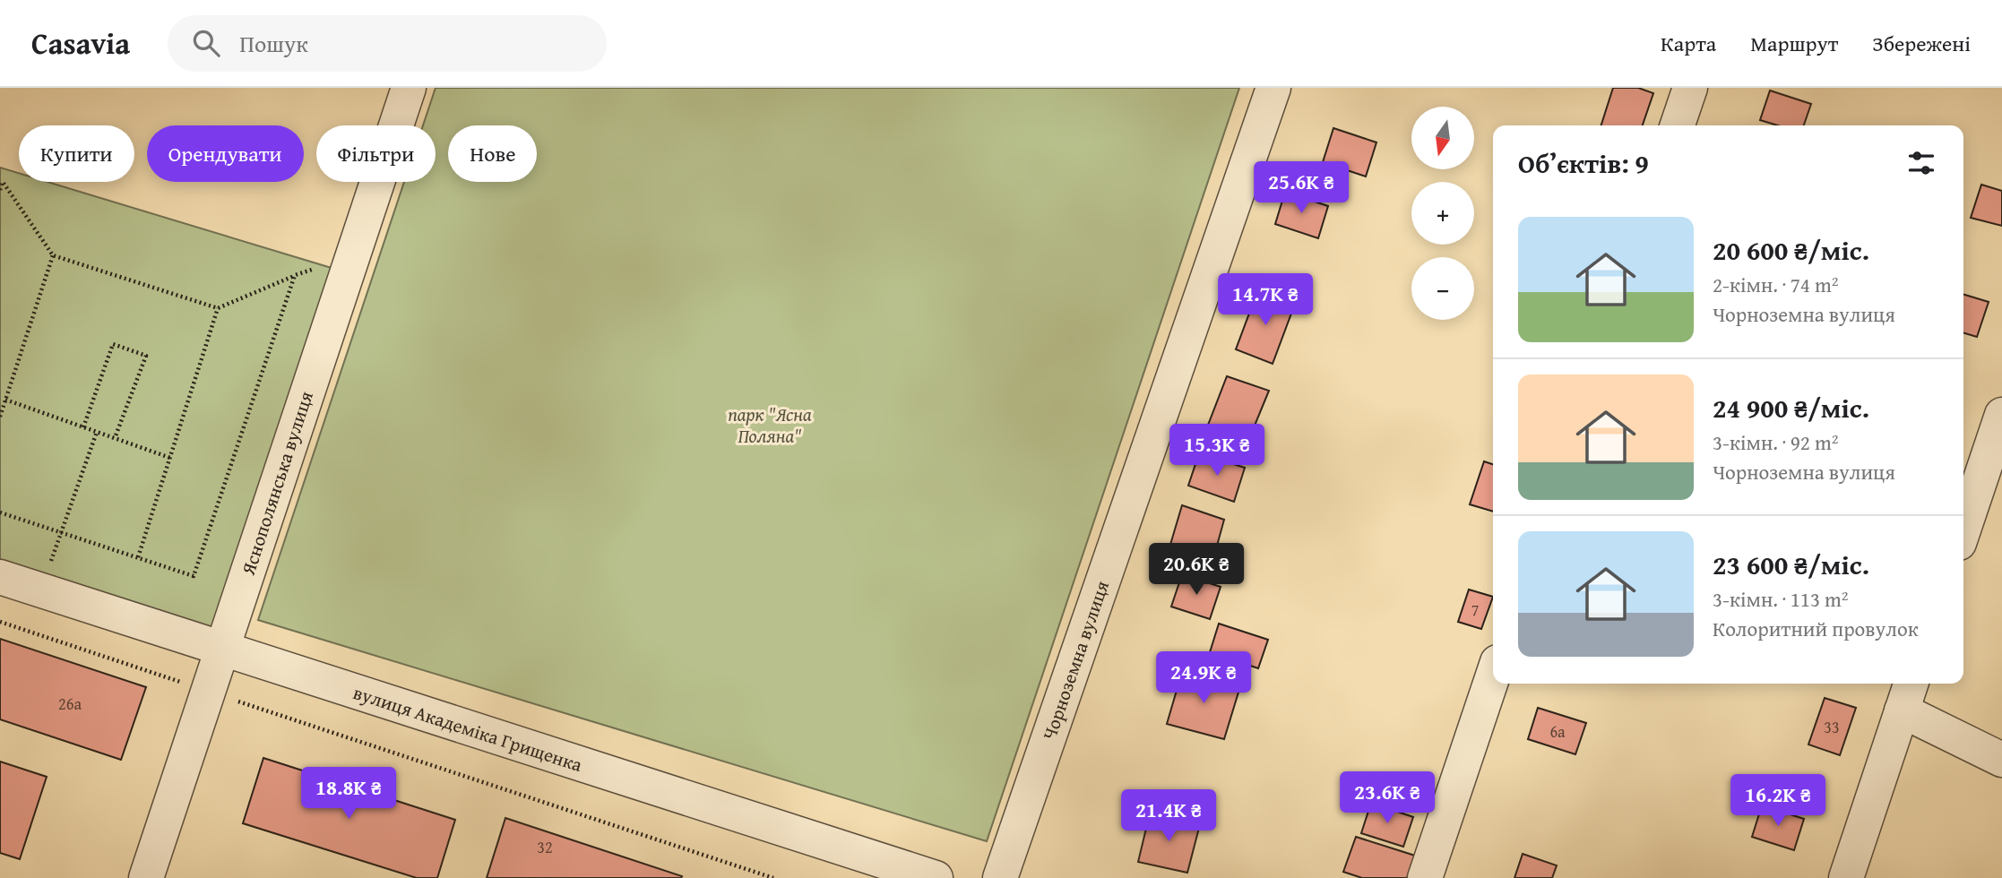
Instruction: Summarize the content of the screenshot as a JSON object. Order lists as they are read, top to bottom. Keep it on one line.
{"streets":{"street":["Яснополянська вулиця","Чорноземна вулиця","вулиця Академіка Грищенка"]},"crossings":[["Яснополянська вулиця","вулиця Академіка Грищенка"]],"parks":["парк \"Ясна Поляна\""],"house_numbers":["7","26а","33","6а","32"],"north":"bottom","page":{"header":"Casavia","search":"Пошук","nav":["Карта","Маршрут","Збережені"],"map_buttons":["+","−"],"chip":["Купити","Орендувати","Фільтри","Нове"],"heading":"Об’єктів: 9","price":["25.6K ₴","14.7K ₴","15.3K ₴","20.6K ₴","24.9K ₴","18.8K ₴","23.6K ₴","16.2K ₴","21.4K ₴"],"list":[{"name":"20 600 ₴/міс.","note":"2-кімн. · 74 m² · Чорноземна вулиця"},{"name":"24 900 ₴/міс.","note":"3-кімн. · 92 m² · Чорноземна вулиця"},{"name":"23 600 ₴/міс.","note":"3-кімн. · 113 m² · Колоритний провулок"}]}}
